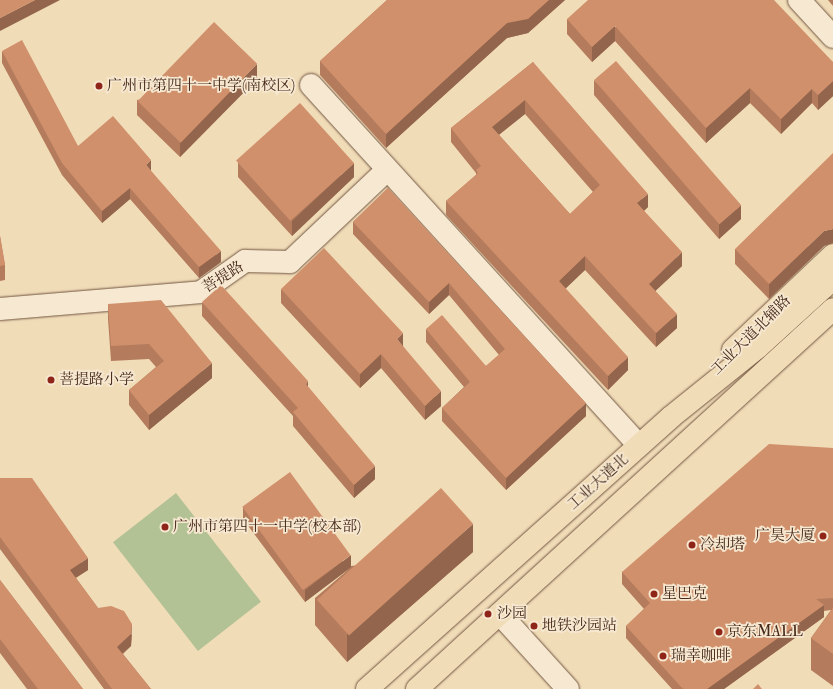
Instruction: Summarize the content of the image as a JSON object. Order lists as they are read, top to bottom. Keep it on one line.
{"streets":{"main road":["工业大道北辅路","工业大道北"],"street":["菩提路"]},"crossings":[["工业大道北辅路","工业大道北"]],"places":["广州市第四十一中学(南校区)","菩提路小学","广州市第四十一中学(校本部)","广昊大厦","冷却塔","星巴克","沙园","地铁沙园站","京东MALL","瑞幸咖啡"]}
